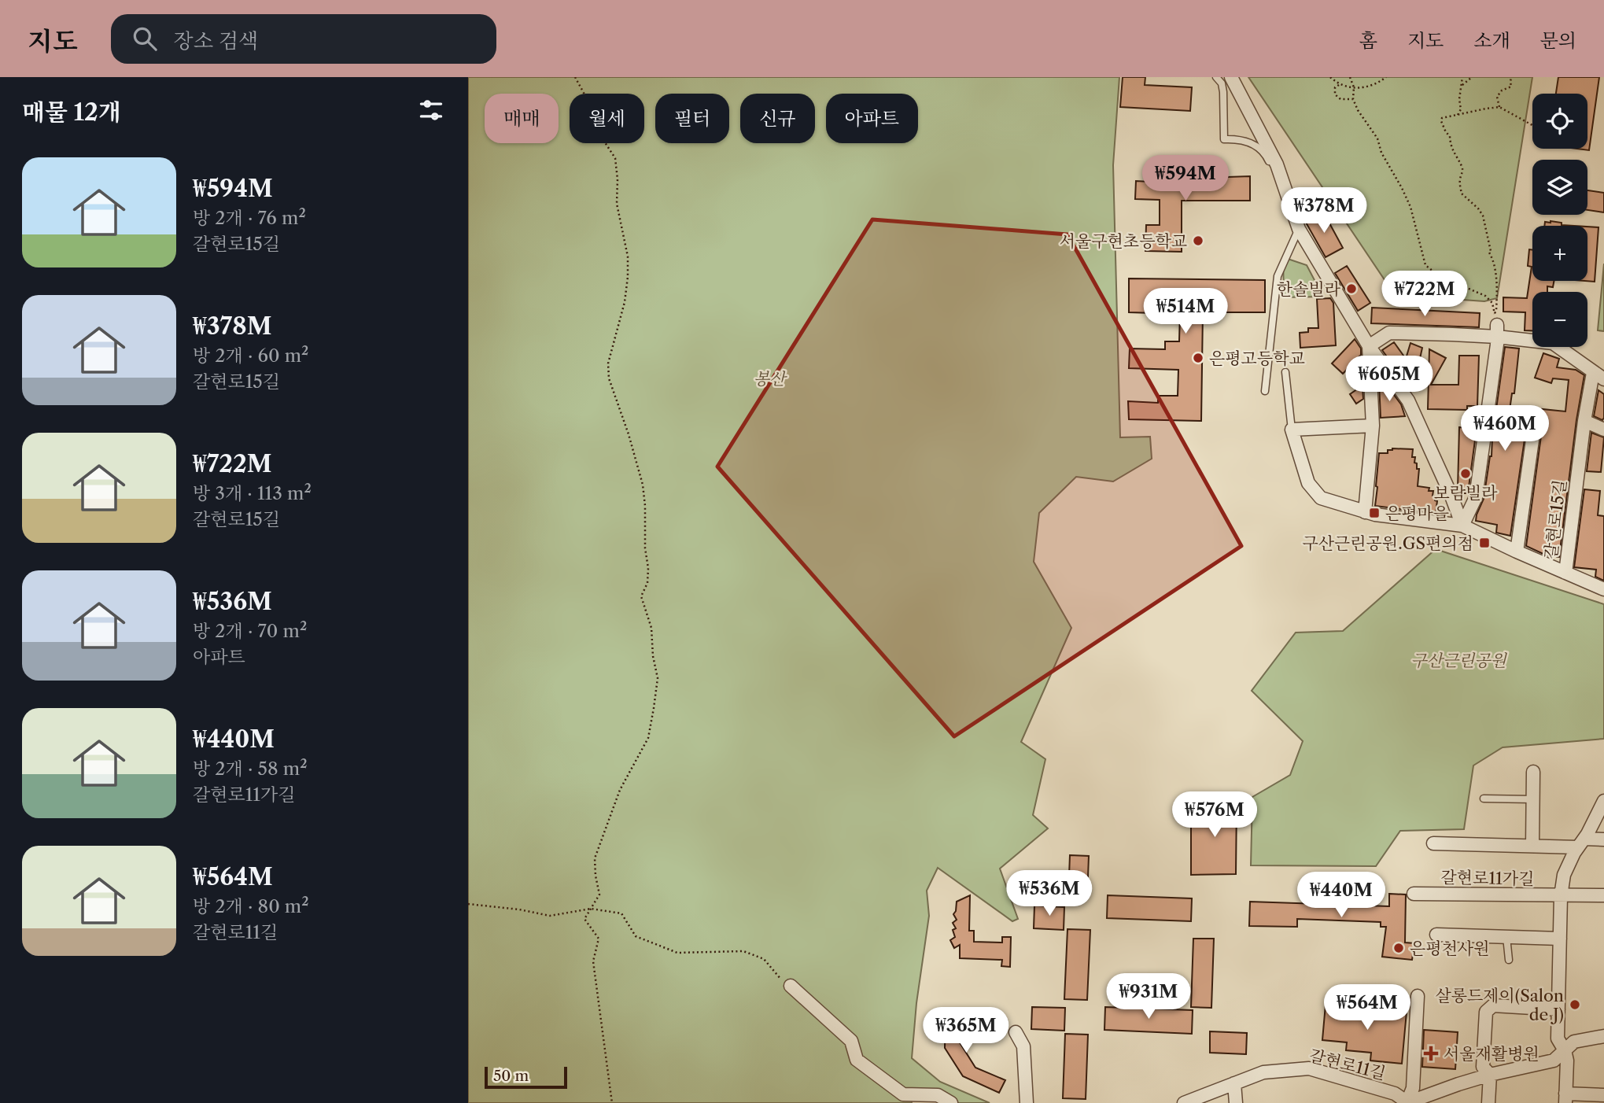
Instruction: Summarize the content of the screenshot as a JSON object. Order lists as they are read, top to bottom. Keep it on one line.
{"streets":{"street":["갈현로15길","갈현로11가길","갈현로11길"]},"parks":["봉산","구산근린공원"],"places":{"other":["서울구현초등학교","한솔빌라","은평고등학교","보람빌라","은평천사원","살롱드제이(Salon de J)"],"transit":["은평마을","구산근린공원.GS편의점"],"health":["서울재활병원"]},"scale_bar":"50 m","page":{"header":"지도","search":"장소 검색","nav":["홈","지도","소개","문의"],"heading":"매물 12개","map_buttons":["+","−"],"chip":["매매","월세","필터","신규","아파트"],"list":[{"name":"₩594M","note":"방 2개 · 76 m² · 갈현로15길"},{"name":"₩378M","note":"방 2개 · 60 m² · 갈현로15길"},{"name":"₩722M","note":"방 3개 · 113 m² · 갈현로15길"},{"name":"₩536M","note":"방 2개 · 70 m² · 아파트"},{"name":"₩440M","note":"방 2개 · 58 m² · 갈현로11가길"},{"name":"₩564M","note":"방 2개 · 80 m² · 갈현로11길"}],"price":["₩594M","₩378M","₩722M","₩514M","₩605M","₩460M","₩576M","₩536M","₩440M","₩931M","₩564M","₩365M"],"scale":"50 m"}}
